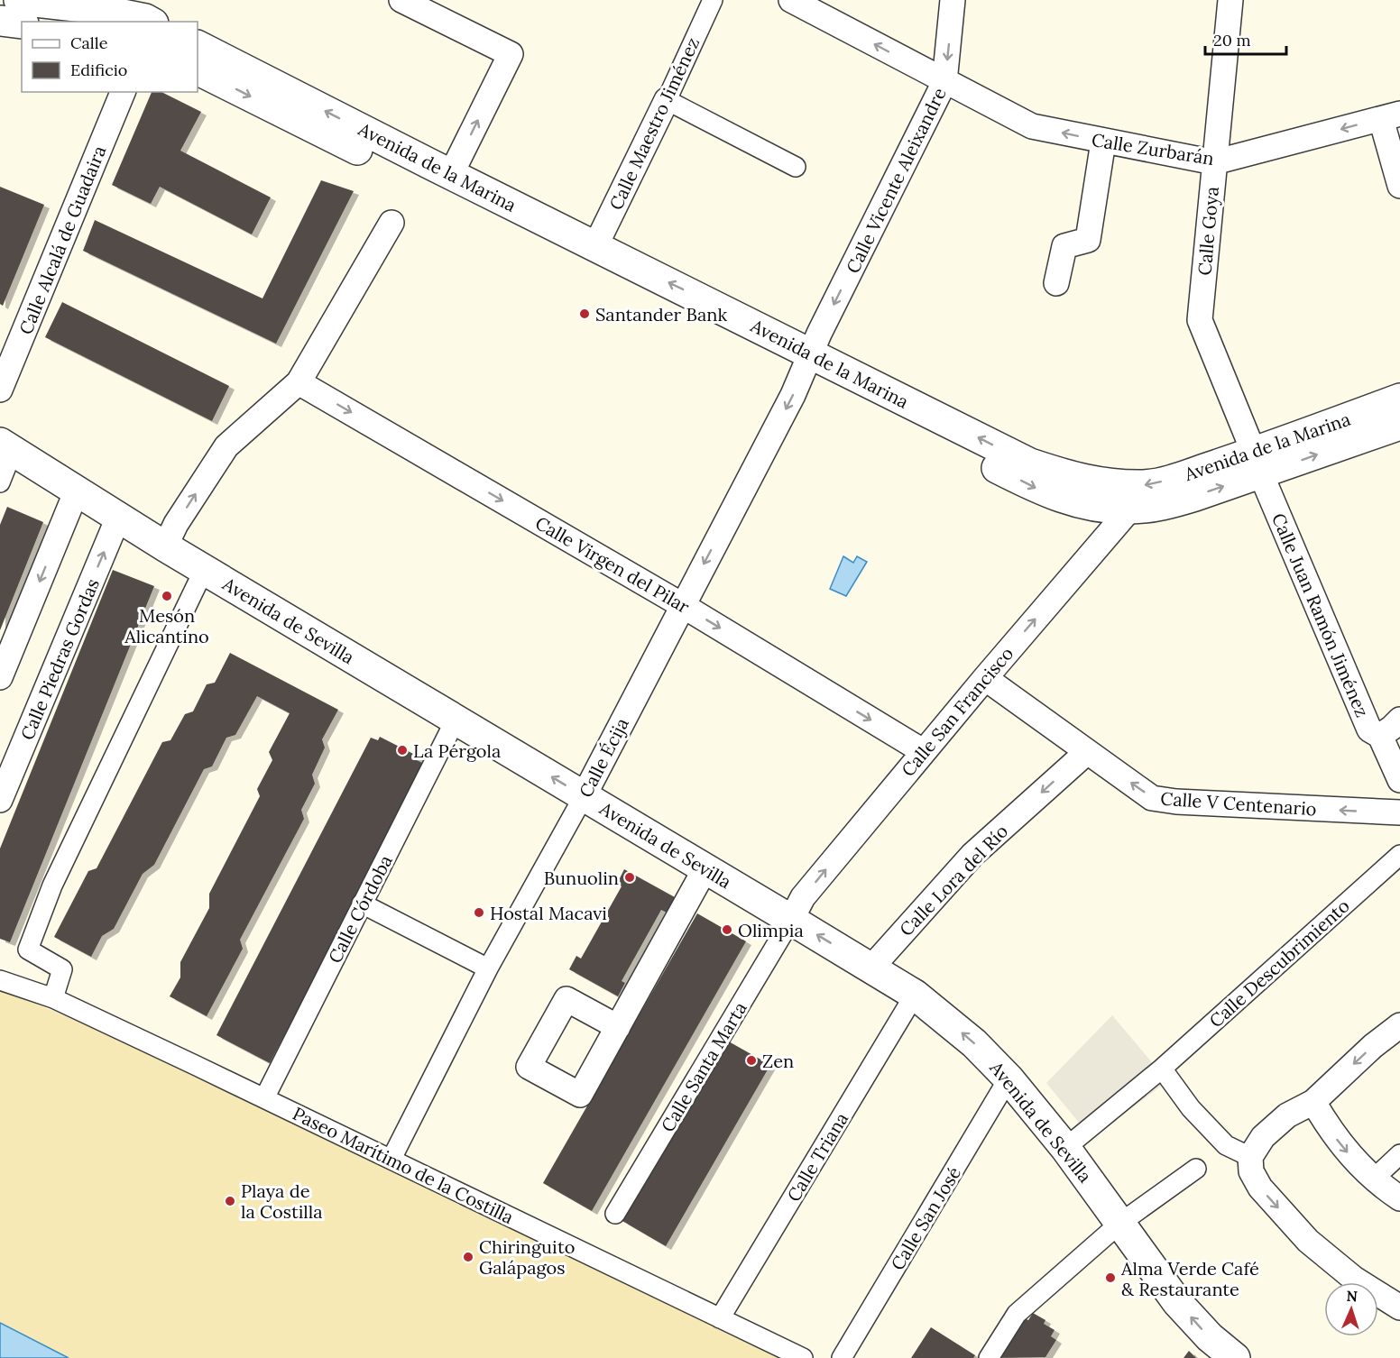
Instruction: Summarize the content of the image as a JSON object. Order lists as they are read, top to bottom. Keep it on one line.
{"streets":{"street":["Calle Maestro Jiménez","Calle Zurbarán","Avenida de la Marina","Calle Vicente Aleixandre","Calle Goya","Calle Alcalá de Guadaira","Calle Virgen del Pilar","Calle Juan Ramón Jiménez","Avenida de Sevilla","Calle Piedras Gordas","Calle San Francisco","Calle Écija","Calle V Centenario","Calle Lora del Río","Calle Córdoba","Calle Descubrimiento","Calle Santa Marta","Calle Triana","Paseo Marítimo de la Costilla","Calle San José"]},"crossings":[["Calle Maestro Jiménez","Avenida de la Marina"],["Calle Zurbarán","Calle Vicente Aleixandre"],["Calle Zurbarán","Calle Goya"],["Avenida de la Marina","Calle Vicente Aleixandre"],["Avenida de la Marina","Calle Goya"],["Avenida de la Marina","Calle Juan Ramón Jiménez"],["Avenida de la Marina","Calle San Francisco"],["Avenida de la Marina","Calle Écija"],["Calle Vicente Aleixandre","Calle Écija"],["Calle Goya","Calle Juan Ramón Jiménez"],["Calle Virgen del Pilar","Calle San Francisco"],["Calle Virgen del Pilar","Calle Écija"],["Avenida de Sevilla","Calle Piedras Gordas"],["Avenida de Sevilla","Calle San Francisco"],["Avenida de Sevilla","Calle Écija"],["Avenida de Sevilla","Calle Lora del Río"],["Avenida de Sevilla","Calle Córdoba"],["Avenida de Sevilla","Calle Descubrimiento"],["Avenida de Sevilla","Calle Santa Marta"],["Avenida de Sevilla","Calle Triana"],["Avenida de Sevilla","Calle San José"],["Calle San Francisco","Calle V Centenario"],["Calle San Francisco","Calle Santa Marta"],["Calle Écija","Paseo Marítimo de la Costilla"],["Calle V Centenario","Calle Lora del Río"],["Calle Córdoba","Paseo Marítimo de la Costilla"],["Calle Triana","Paseo Marítimo de la Costilla"]],"one_way":["Calle Zurbarán","Calle Virgen del Pilar","Calle San Francisco","Calle V Centenario","Calle Lora del Río"],"places":["Santander Bank","Mesón Alicantino","La Pérgola","Bunuolin","Hostal Macavi","Olimpia","Zen","Playa de la Costilla","Chiringuito Galápagos","Alma Verde Café & Restaurante"],"legend":["Calle","Edificio"],"scale_bar":"20 m","north":"top"}
